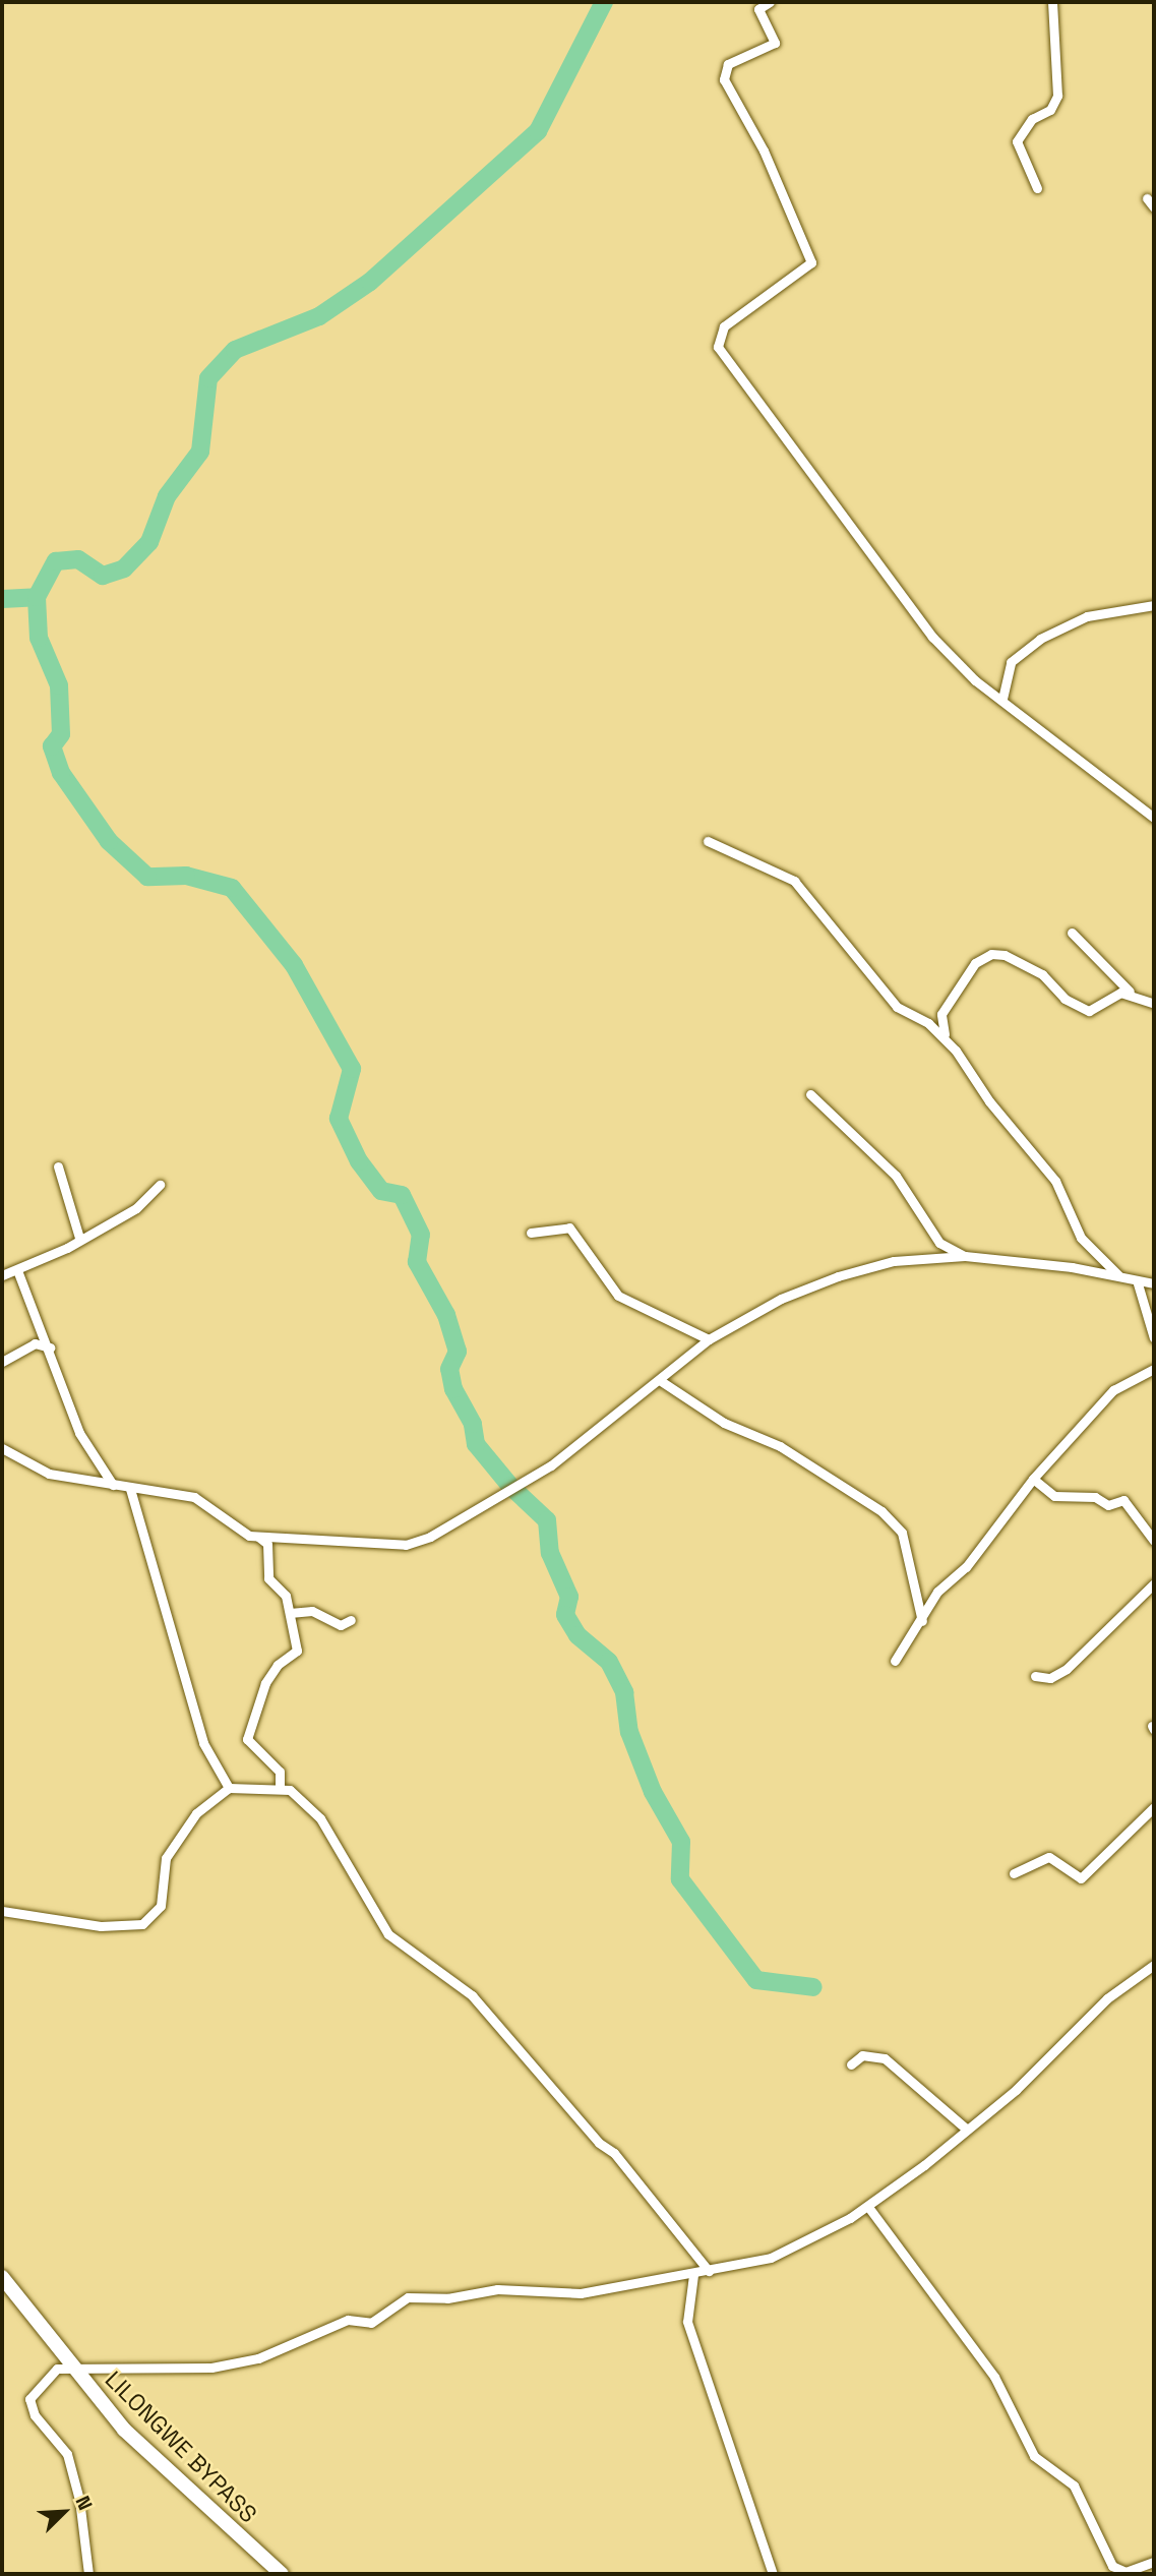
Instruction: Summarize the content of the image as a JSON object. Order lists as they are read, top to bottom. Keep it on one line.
{"streets":{"main road":["LILONGWE BYPASS"]},"north":"top right"}
